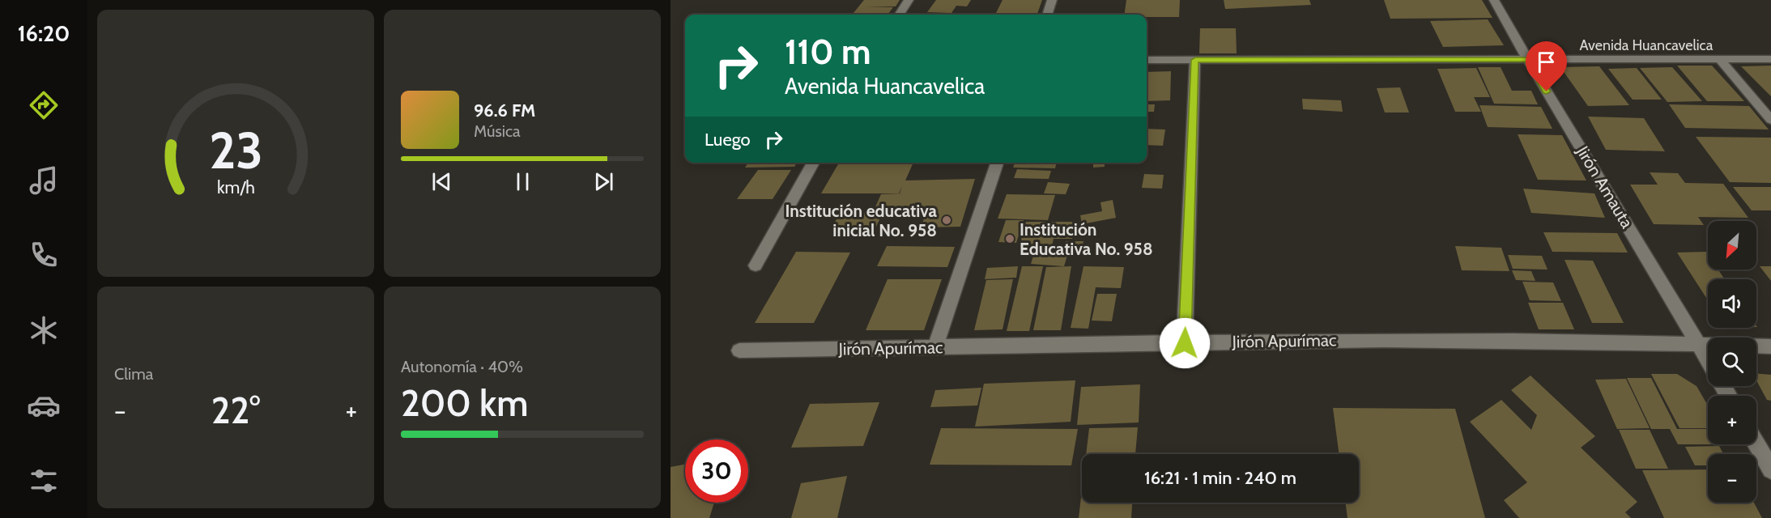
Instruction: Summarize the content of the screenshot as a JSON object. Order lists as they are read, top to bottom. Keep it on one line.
{"streets":{"street":["Avenida Huancavelica","Jirón Amauta","Jirón Apurímac"]},"crossings":[["Avenida Huancavelica","Jirón Amauta"],["Jirón Amauta","Jirón Apurímac"]],"places":["Institución educativa inicial No. 958","Institución Educativa No. 958"],"north":"bottom left","page":{"tabs":"16:20","turn":["110 m","Avenida Huancavelica"],"song":["96.6 FM","Música"],"then":"Luego","map_buttons":["+","−"],"tile":["Clima",["Autonomía · 40%","200 km"]],"heat":["−","22°","+"],"limit":"30","trip":"16:21 · 1 min · 240 m","gauge":["23","km/h"]}}
